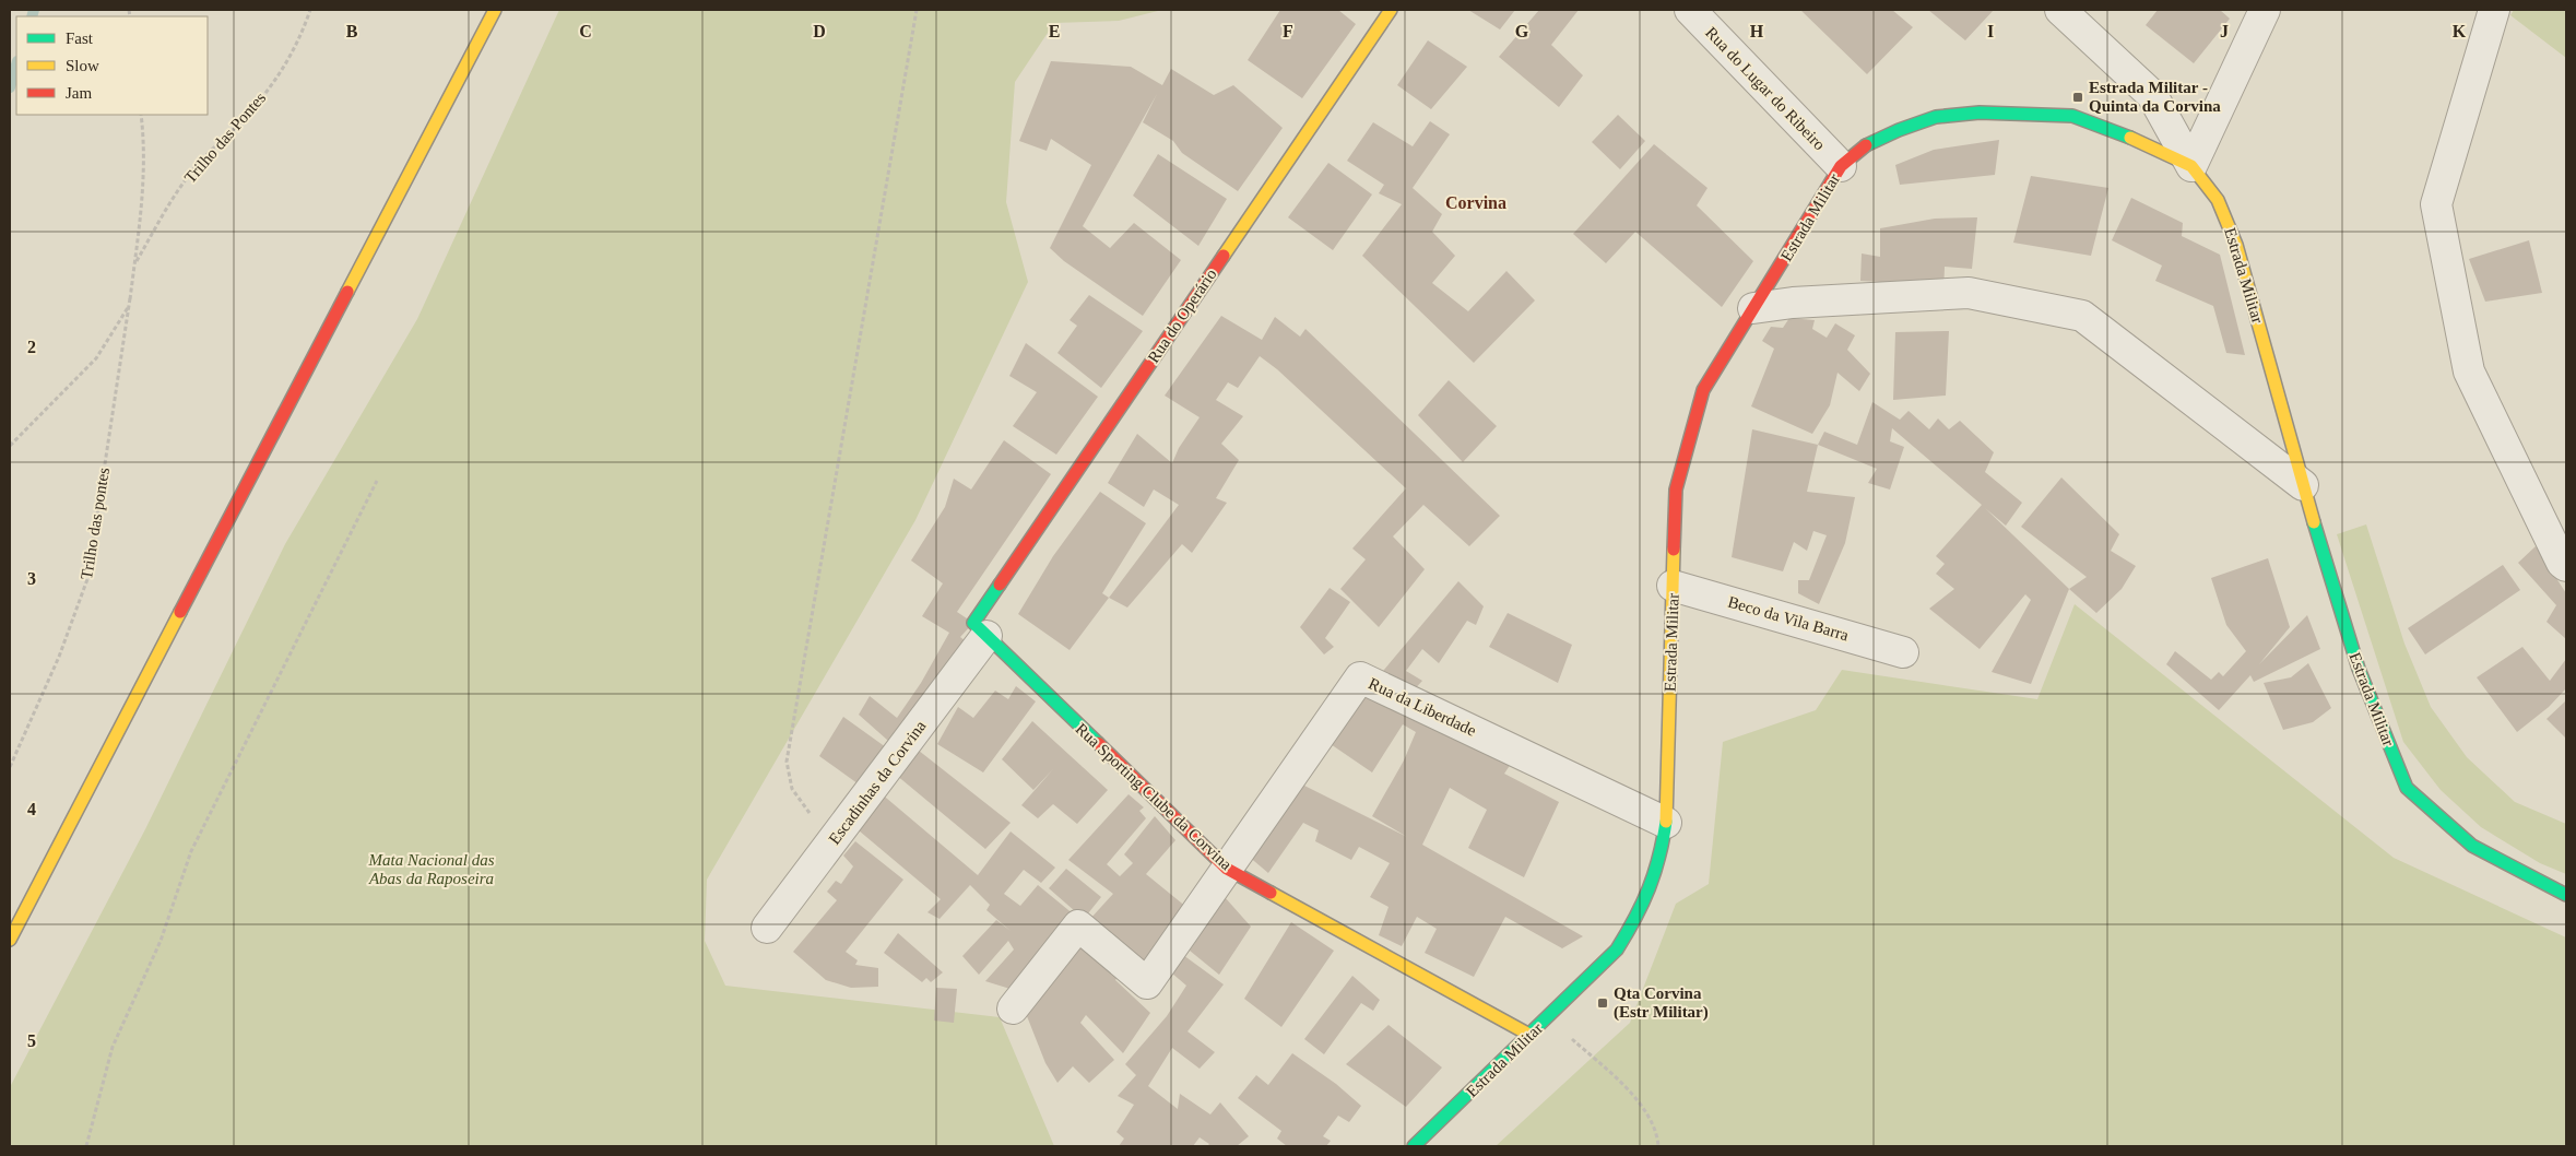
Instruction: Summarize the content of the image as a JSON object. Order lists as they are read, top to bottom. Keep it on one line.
{"streets":{"street":["Rua do Lugar do Ribeiro","Estrada Militar","Rua do Operário","Beco da Vila Barra","Rua da Liberdade","Escadinhas da Corvina","Rua Sporting Clube da Corvina"],"path":["Trilho das Pontes","Trilho das pontes"]},"crossings":[["Rua do Lugar do Ribeiro","Estrada Militar"],["Trilho das Pontes","Trilho das pontes"],["Estrada Militar","Beco da Vila Barra"],["Estrada Militar","Rua da Liberdade"],["Estrada Militar","Rua Sporting Clube da Corvina"],["Rua do Operário","Escadinhas da Corvina"],["Rua do Operário","Rua Sporting Clube da Corvina"],["Rua da Liberdade","Rua Sporting Clube da Corvina"],["Escadinhas da Corvina","Rua Sporting Clube da Corvina"]],"districts":["Corvina"],"parks":["Mata Nacional das Abas da Raposeira"],"places":{"transit":["Estrada Militar - Quinta da Corvina","Qta Corvina (Estr Militar)"]},"legend":["Fast","Slow","Jam"],"grid":{"columns":["B","C","D","E","F","G","H","I","J","K"],"rows":["2","3","4","5"]}}
